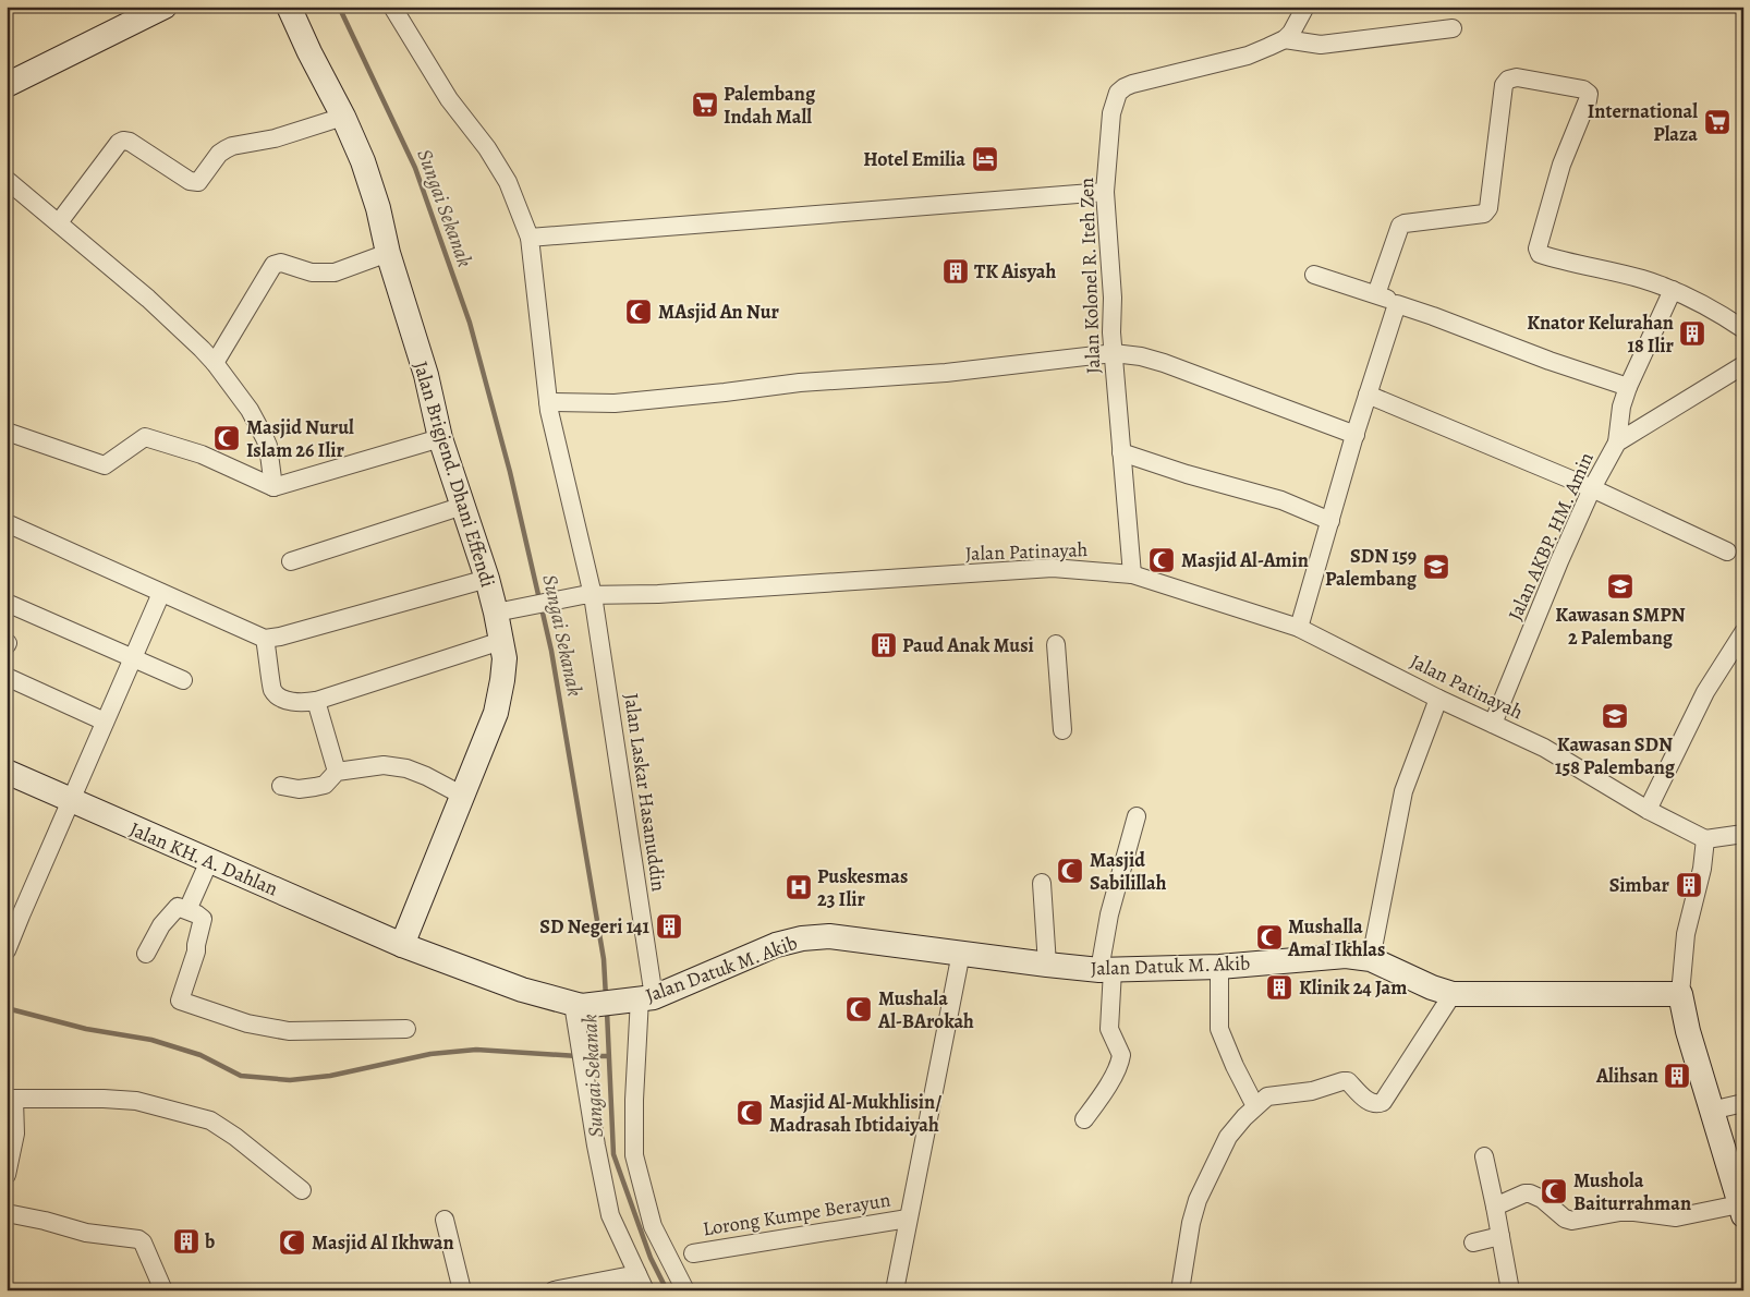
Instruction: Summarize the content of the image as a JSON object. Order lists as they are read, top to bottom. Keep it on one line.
{"streets":{"street":["Jalan Kolonel R. Iteh Zen","Jalan Brigjend. Dhani Effendi","Jalan AKBP. HM. Amin","Jalan Patinayah","Jalan Laskar Hasanuddin","Jalan KH. A. Dahlan","Jalan Datuk M. Akib","Lorong Kumpe Berayun"]},"crossings":[["Jalan Kolonel R. Iteh Zen","Jalan Patinayah"],["Jalan Brigjend. Dhani Effendi","Jalan Patinayah"],["Jalan Brigjend. Dhani Effendi","Jalan KH. A. Dahlan"],["Jalan AKBP. HM. Amin","Jalan Patinayah"],["Jalan Patinayah","Jalan Laskar Hasanuddin"],["Jalan Laskar Hasanuddin","Jalan Datuk M. Akib"],["Jalan KH. A. Dahlan","Jalan Datuk M. Akib"]],"water":["Sungai Sekanak"],"places":{"supermarket":["Palembang Indah Mall","International Plaza"],"hotel":["Hotel Emilia"],"building":["TK Aisyah","Knator Kelurahan 18 Ilir","Paud Anak Musi","Simbar","SD Negeri 141","Klinik 24 Jam","Alihsan","b"],"mosque":["MAsjid An Nur","Masjid Nurul Islam 26 Ilir","Masjid Al-Amin","Masjid Sabilillah","Mushalla Amal Ikhlas","Mushala Al-BArokah","Masjid Al-Mukhlisin/ Madrasah Ibtidaiyah","Mushola Baiturrahman","Masjid Al Ikhwan"],"school or university":["SDN 159 Palembang","Kawasan SMPN 2 Palembang","Kawasan SDN 158 Palembang"],"hospital":["Puskesmas 23 Ilir"]}}
